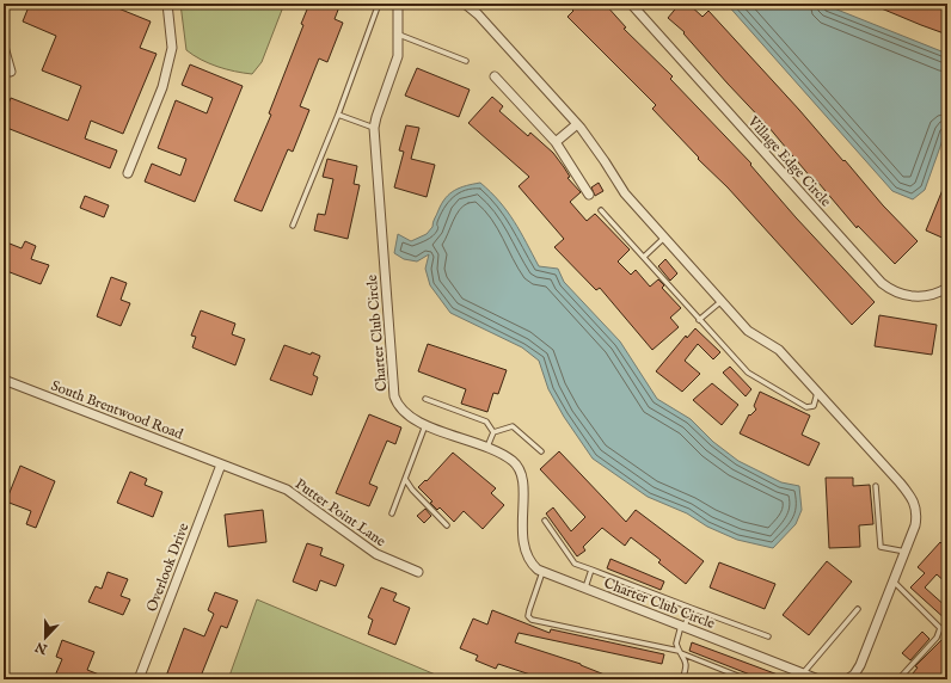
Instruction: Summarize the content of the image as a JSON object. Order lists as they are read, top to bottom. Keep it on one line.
{"streets":{"street":["Village Edge Circle","Charter Club Circle","South Brentwood Road","Putter Point Lane","Overlook Drive"]},"crossings":[["South Brentwood Road","Putter Point Lane"],["South Brentwood Road","Overlook Drive"],["Putter Point Lane","Overlook Drive"]],"north":"bottom"}
